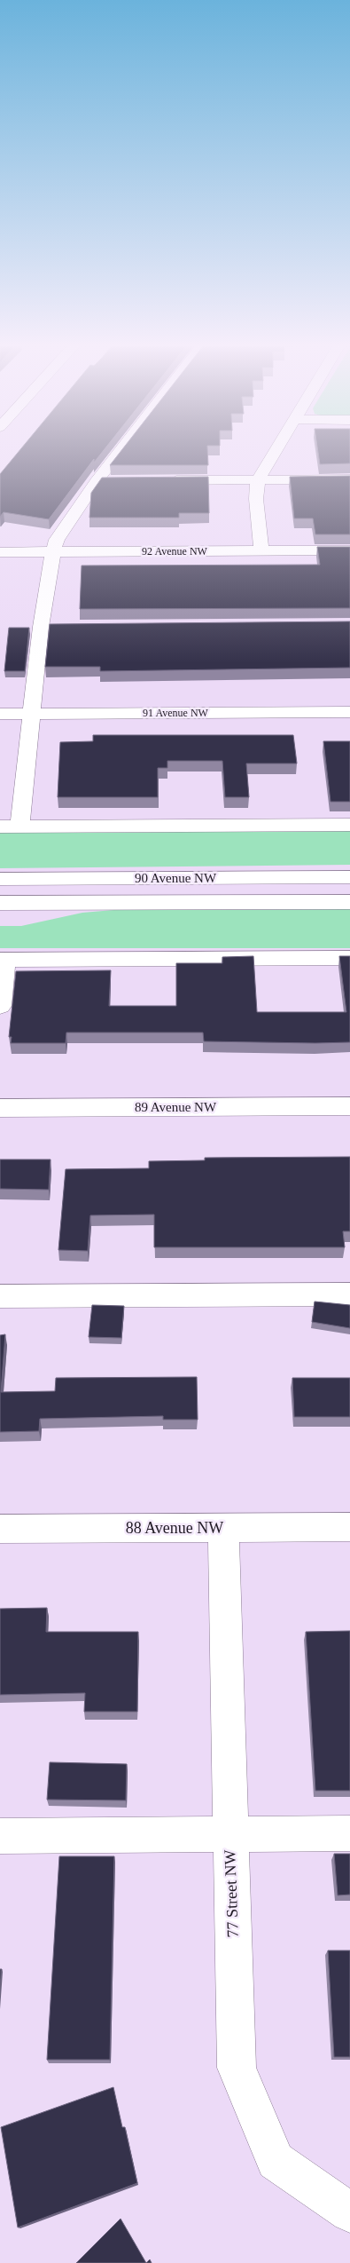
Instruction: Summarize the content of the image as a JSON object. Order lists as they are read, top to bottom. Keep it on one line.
{"streets":{"street":["92 Avenue NW","91 Avenue NW","90 Avenue NW","89 Avenue NW","88 Avenue NW","77 Street NW"]},"crossings":[["88 Avenue NW","77 Street NW"]]}
